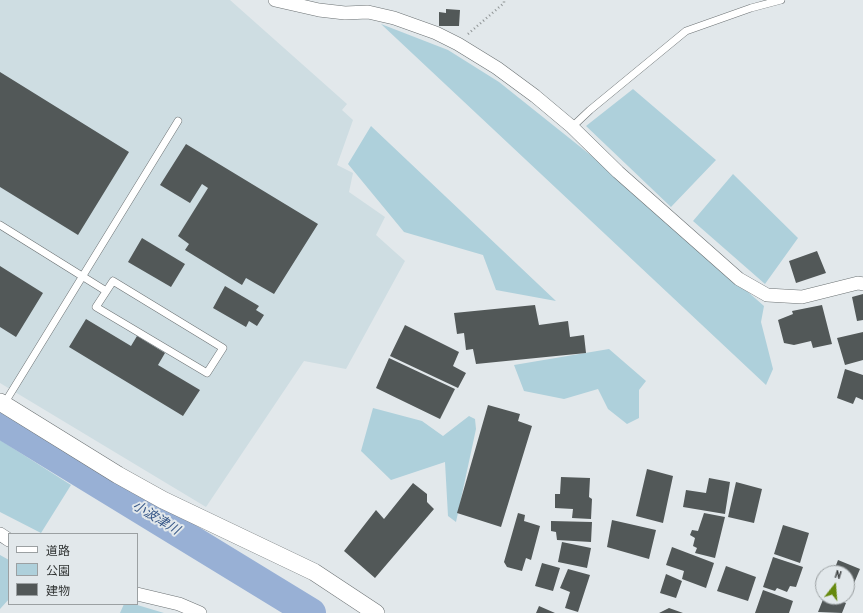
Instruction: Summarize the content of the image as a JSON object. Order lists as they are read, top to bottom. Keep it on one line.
{"water":["小波津川"],"legend":["道路","公園","建物"],"north":"top"}
